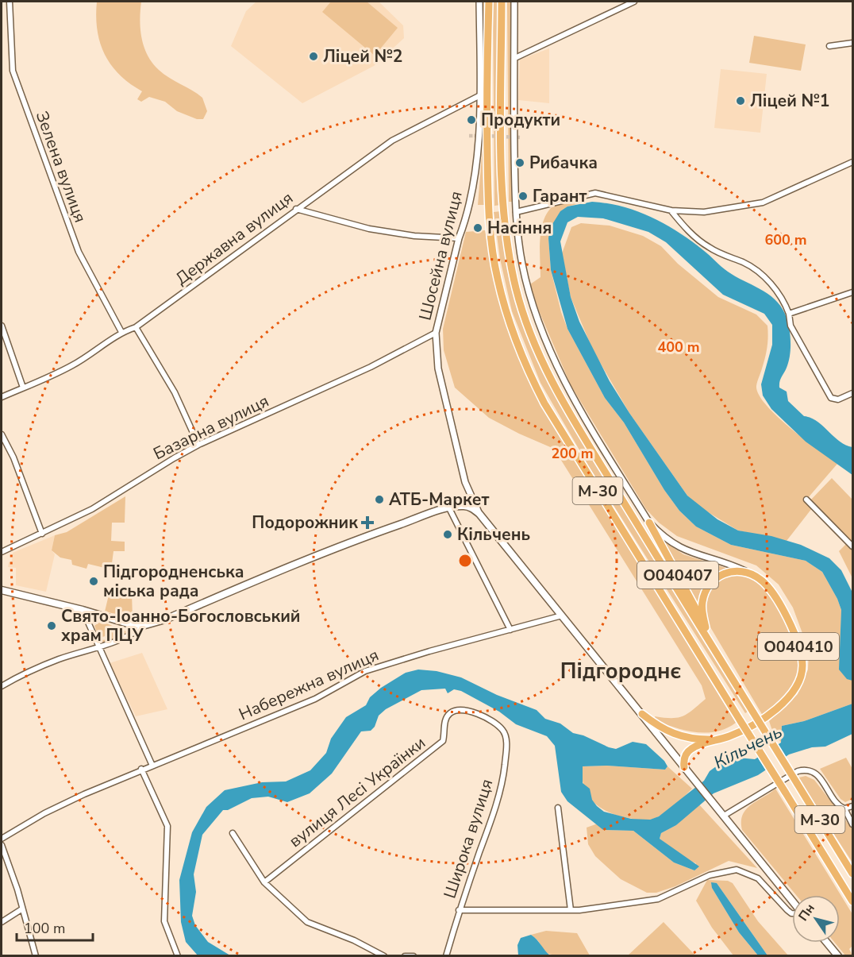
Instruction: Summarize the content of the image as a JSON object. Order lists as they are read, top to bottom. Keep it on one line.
{"streets":{"highway":["М-30","О040407","О040410"],"main road":["Шосейна вулиця"],"street":["Зелена вулиця","Державна вулиця","Базарна вулиця","Набережна вулиця","вулиця Лесі Українки","Широка вулиця"]},"crossings":[["Зелена вулиця","Державна вулиця"],["Державна вулиця","Шосейна вулиця"],["Шосейна вулиця","Базарна вулиця"],["Шосейна вулиця","О040410"],["Шосейна вулиця","Набережна вулиця"],["вулиця Лесі Українки","Широка вулиця"]],"districts":["Підгороднє"],"water":["Кільчень"],"places":{"other":["Ліцей №2","Ліцей №1","Продукти","Рибачка","Гарант","Насіння","АТБ-Маркет","Кільчень","Підгородненська міська рада","Свято-Іоанно-Богословський храм ПЦУ"],"health":["Подорожник"]},"scale_bar":"100 m","north":"top left","rings":["600 m","400 m","200 m"]}
